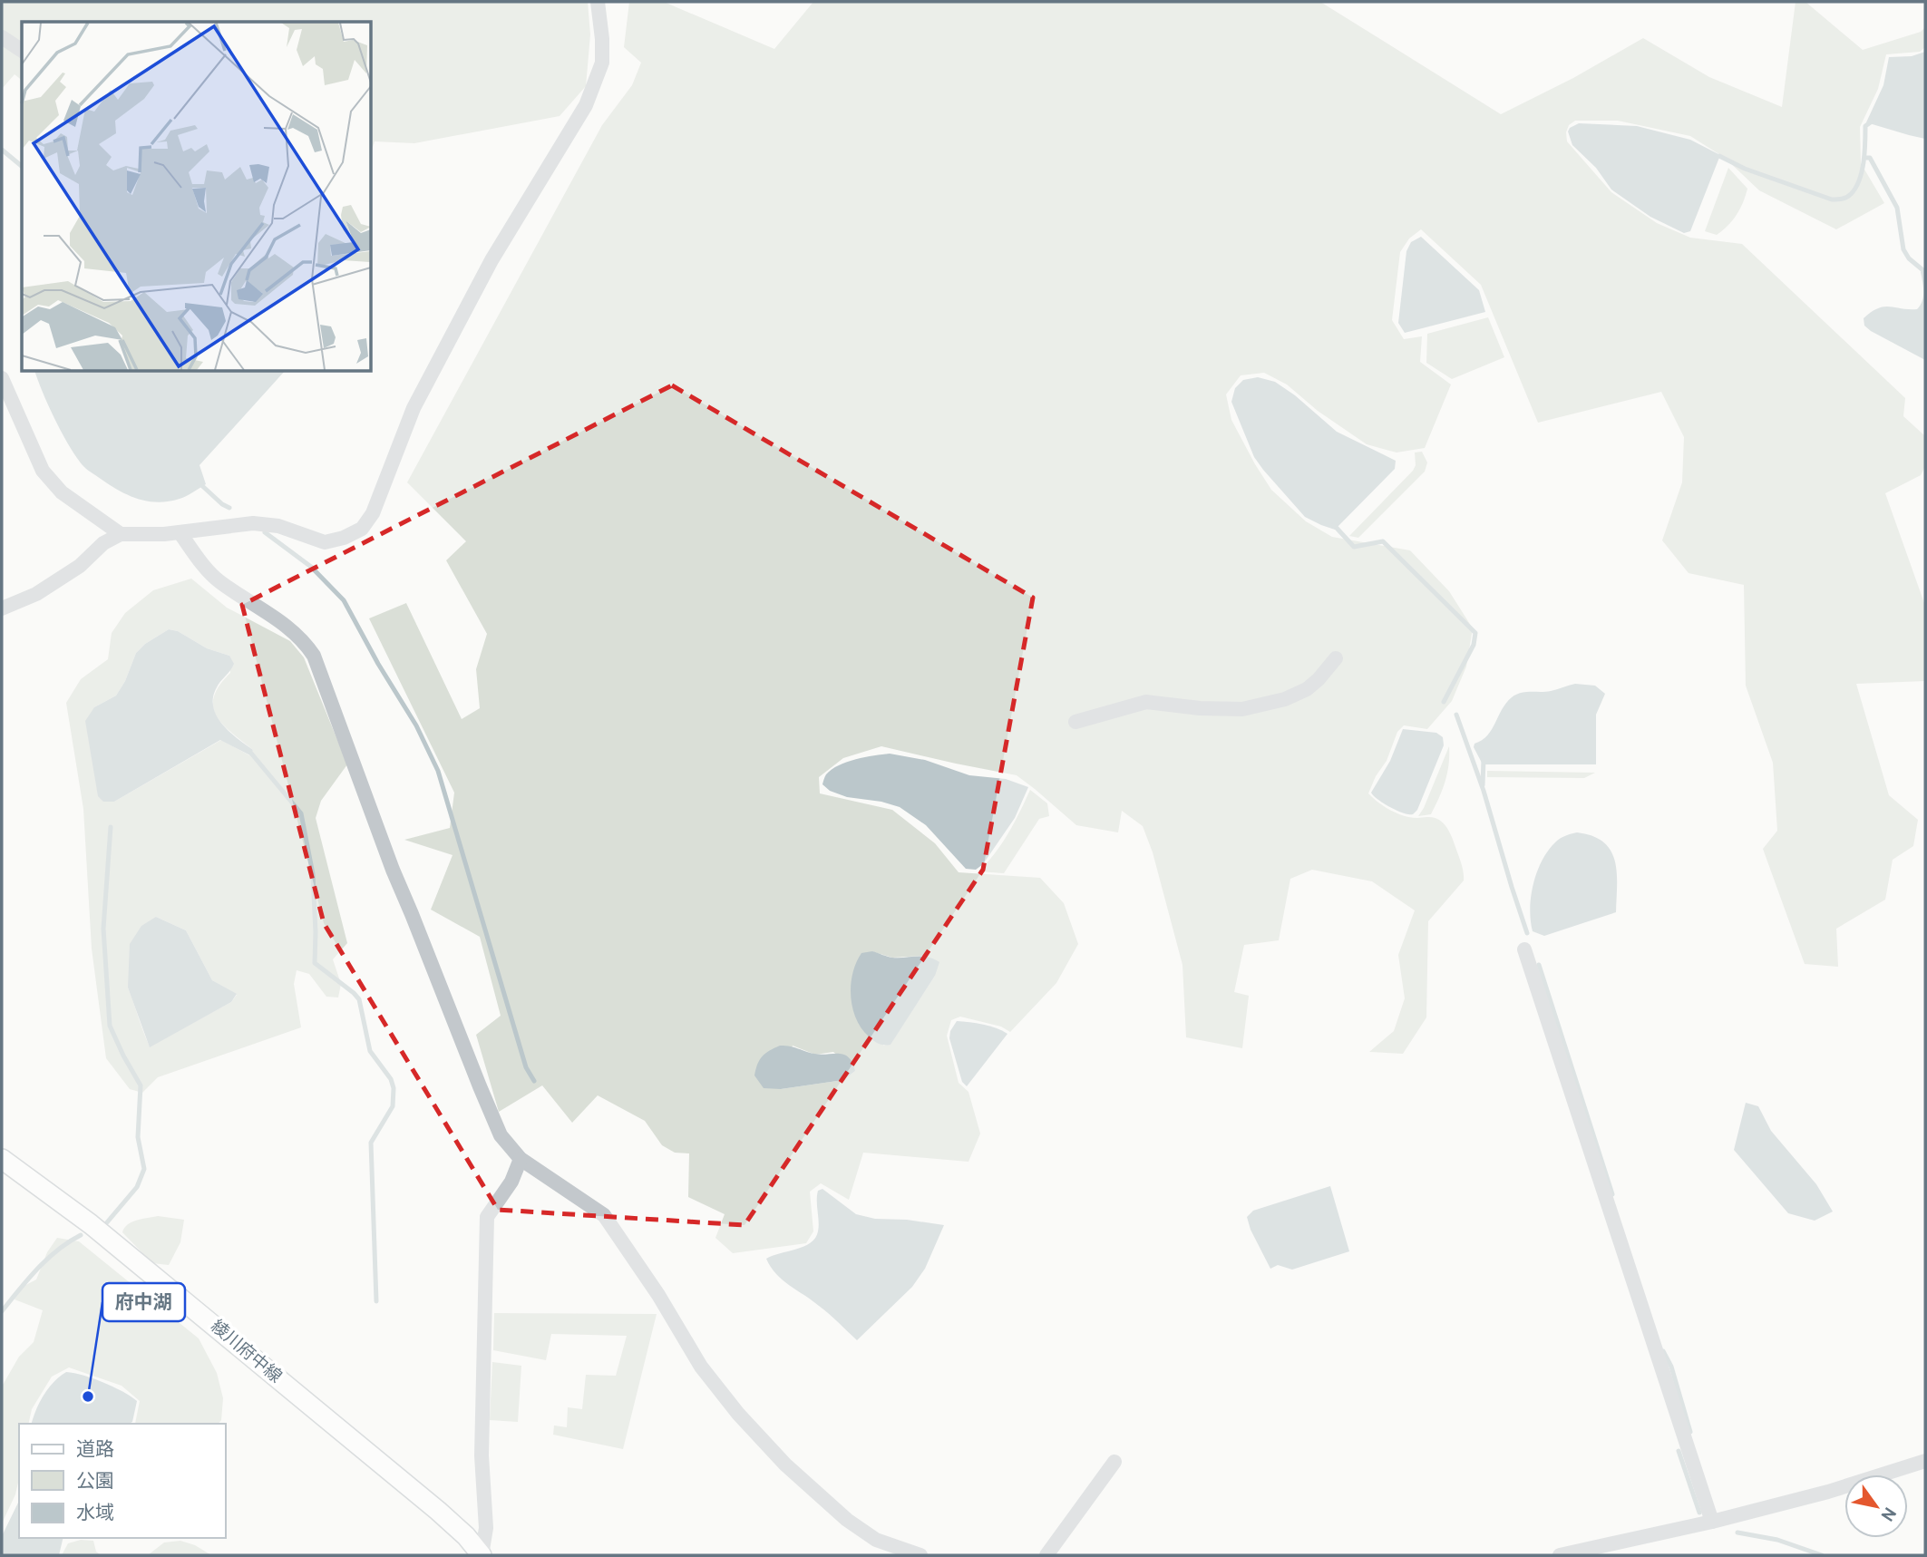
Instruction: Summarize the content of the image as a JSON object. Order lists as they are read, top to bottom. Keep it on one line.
{"streets":{"main road":["綾川府中線"]},"places":["府中湖"],"legend":["道路","公園","水域"],"north":"bottom right"}
